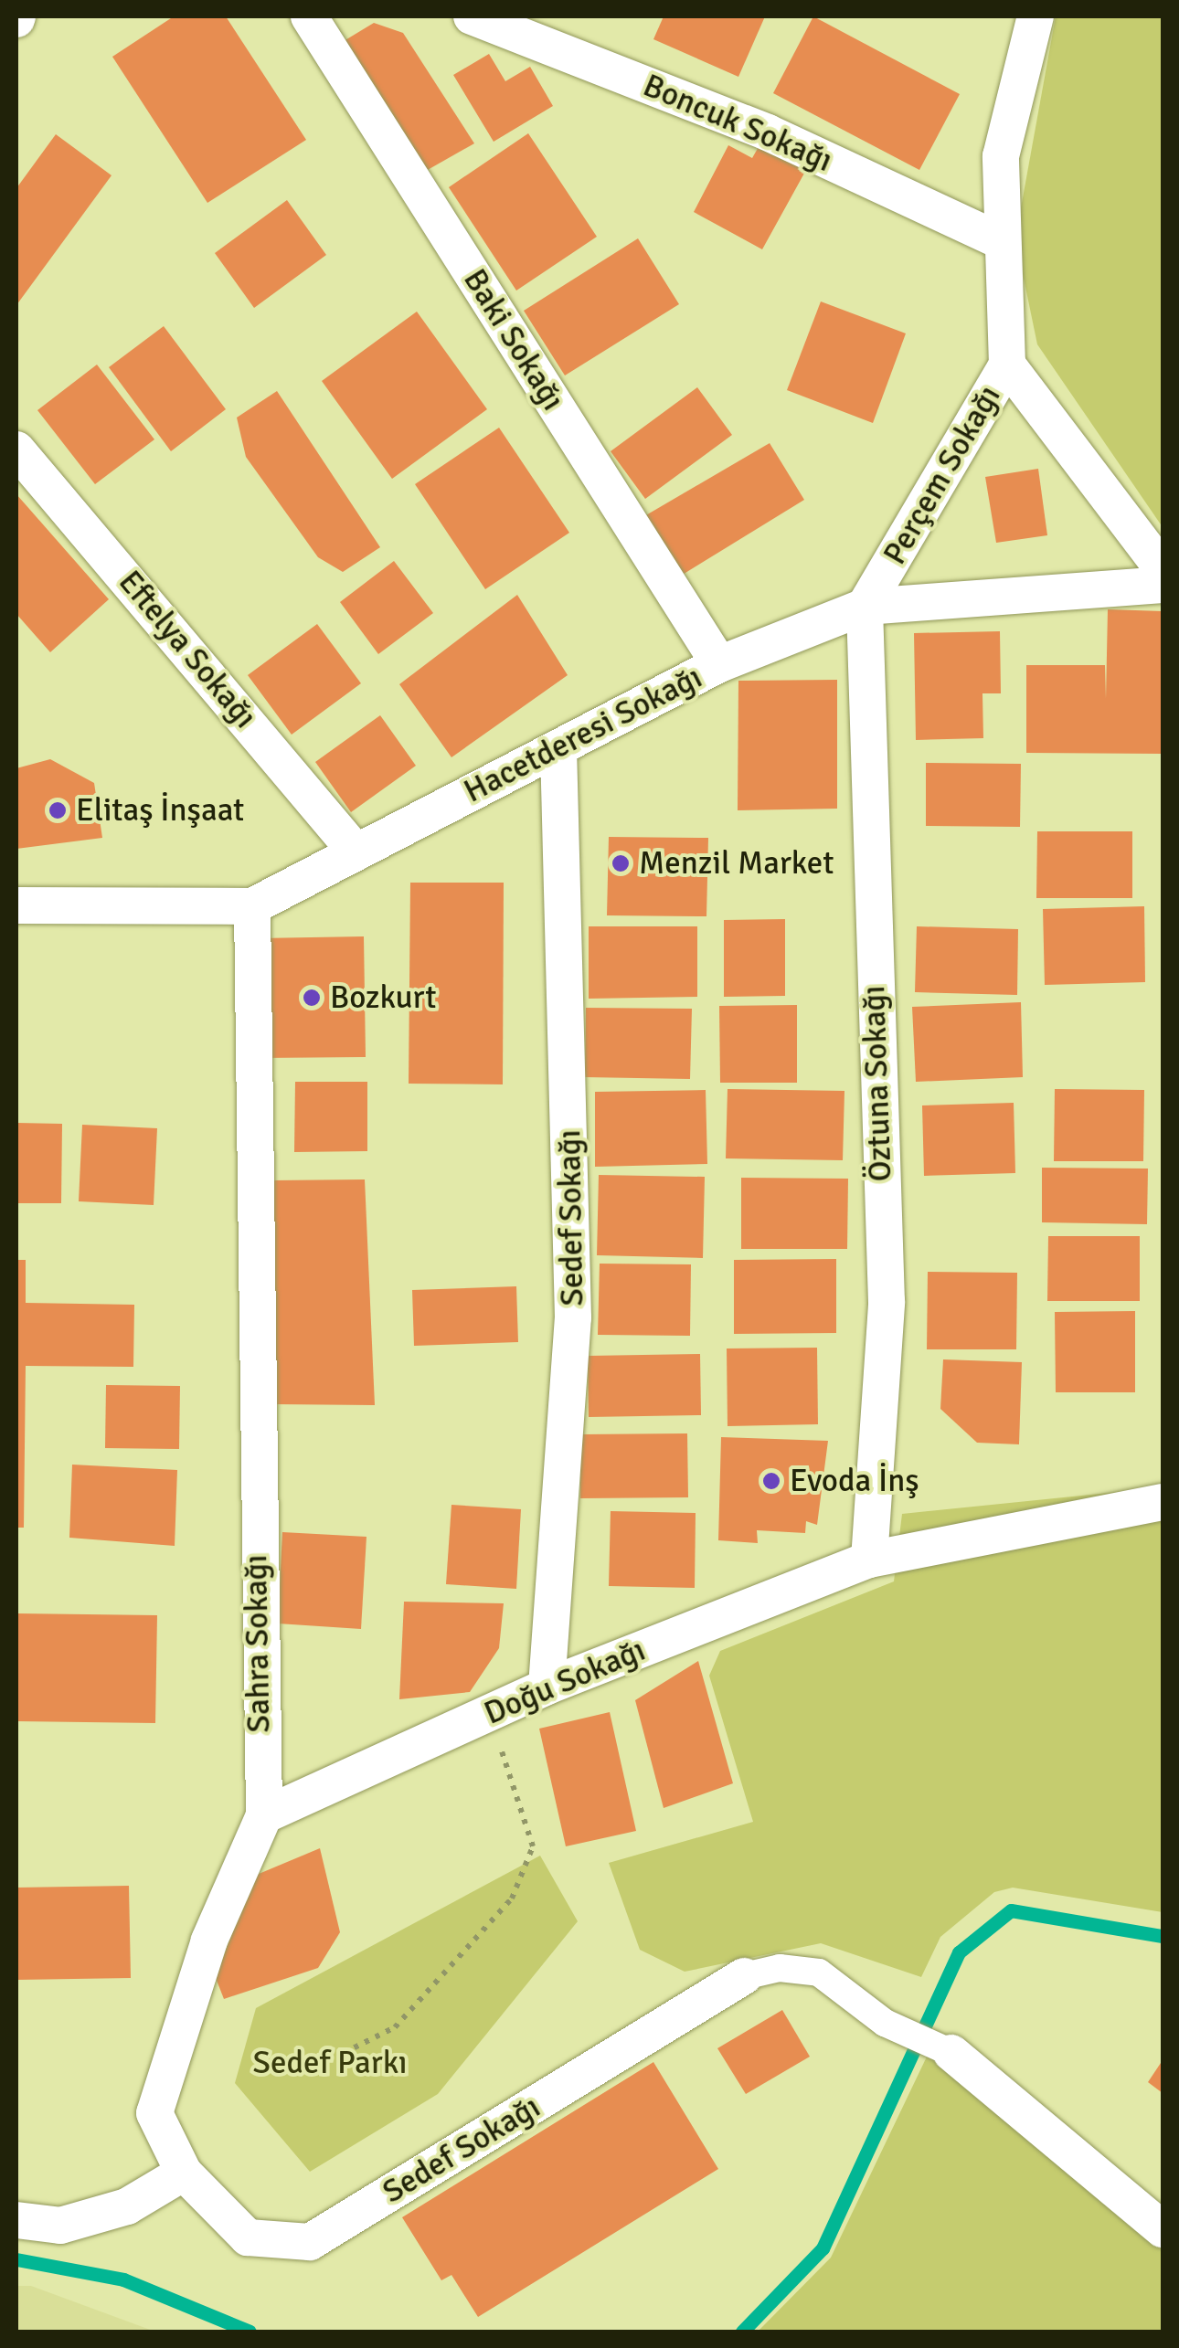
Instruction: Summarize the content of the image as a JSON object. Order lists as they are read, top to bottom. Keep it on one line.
{"streets":{"street":["Boncuk Sokağı","Baki Sokağı","Perçem Sokağı","Eftelya Sokağı","Hacetderesi Sokağı","Öztuna Sokağı","Sedef Sokağı","Sahra Sokağı","Doğu Sokağı"]},"crossings":[["Boncuk Sokağı","Perçem Sokağı"],["Baki Sokağı","Hacetderesi Sokağı"],["Perçem Sokağı","Hacetderesi Sokağı"],["Perçem Sokağı","Öztuna Sokağı"],["Eftelya Sokağı","Hacetderesi Sokağı"],["Hacetderesi Sokağı","Öztuna Sokağı"],["Hacetderesi Sokağı","Sedef Sokağı"],["Hacetderesi Sokağı","Sahra Sokağı"],["Öztuna Sokağı","Doğu Sokağı"],["Sedef Sokağı","Sahra Sokağı"],["Sedef Sokağı","Doğu Sokağı"],["Sahra Sokağı","Doğu Sokağı"]],"parks":["Sedef Parkı"],"places":["Elitaş İnşaat","Menzil Market","Bozkurt","Evoda İnş"]}
